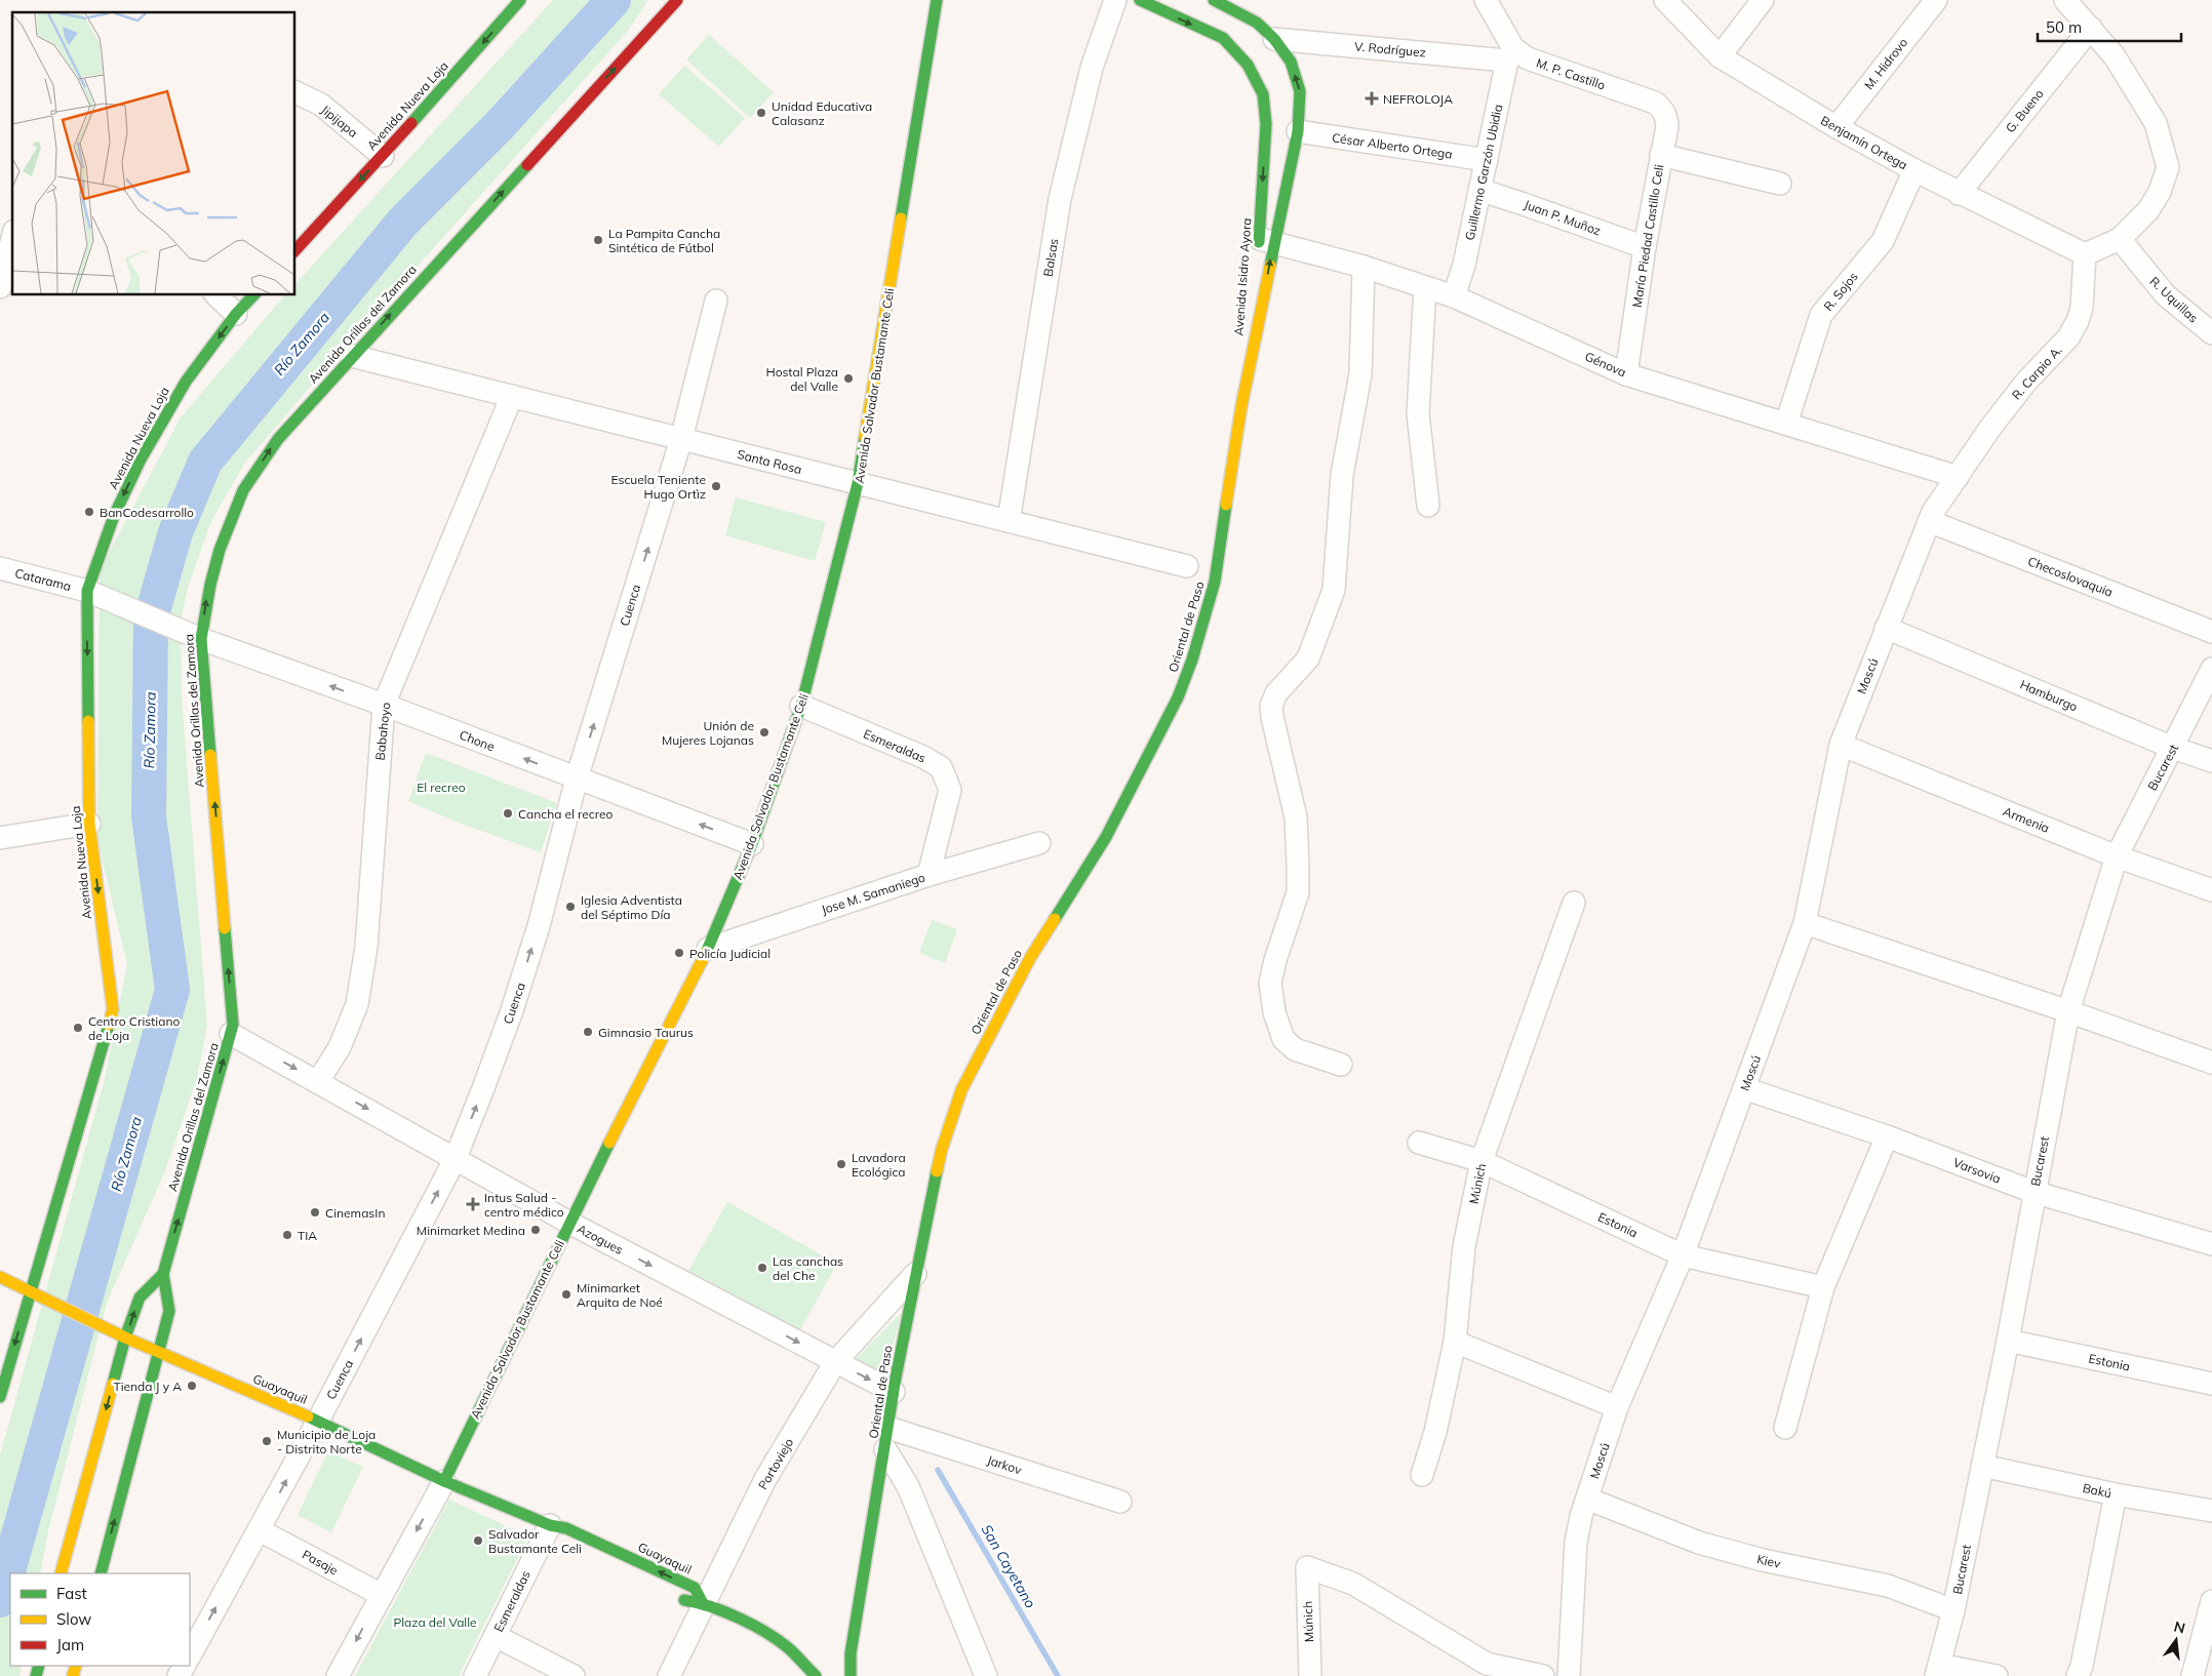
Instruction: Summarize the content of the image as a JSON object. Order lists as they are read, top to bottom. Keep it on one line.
{"streets":{"main road":["Avenida Nueva Loja","Avenida Isidro Ayora","Avenida Orillas del Zamora","Avenida Salvador Bustamante Celi","Oriental de Paso","Guayaquil"],"street":["V. Rodríguez","M. Hidrovo","M. P. Castillo","G. Bueno","Jipijapa","Benjamín Ortega","César Alberto Ortega","Guillermo Garzón Ubidia","Juan P. Muñoz","María Piedad Castillo Celi","Balsas","R. Sojos","R. Uquillas","Génova","R. Carpio A.","Santa Rosa","Checoslovaquia","Catarama","Cuenca","Moscú","Hamburgo","Babahoyo","Chone","Esmeraldas","Bucarest","Armenia","Jose M. Samaniego","Varsovia","Múnich","Estonia","Azogues","Portoviejo","Jarkov","Bakú","Kiev","Pasaje"]},"crossings":[["V. Rodríguez","M. P. Castillo"],["V. Rodríguez","Guillermo Garzón Ubidia"],["V. Rodríguez","Avenida Isidro Ayora"],["M. Hidrovo","Benjamín Ortega"],["M. P. Castillo","Guillermo Garzón Ubidia"],["M. P. Castillo","María Piedad Castillo Celi"],["Avenida Nueva Loja","Jipijapa"],["Avenida Nueva Loja","Catarama"],["Avenida Nueva Loja","Guayaquil"],["G. Bueno","Benjamín Ortega"],["Benjamín Ortega","R. Sojos"],["Benjamín Ortega","R. Carpio A."],["César Alberto Ortega","Guillermo Garzón Ubidia"],["César Alberto Ortega","Avenida Isidro Ayora"],["Guillermo Garzón Ubidia","Juan P. Muñoz"],["Guillermo Garzón Ubidia","Génova"],["Juan P. Muñoz","María Piedad Castillo Celi"],["María Piedad Castillo Celi","Génova"],["Balsas","Santa Rosa"],["Avenida Isidro Ayora","Génova"],["Avenida Isidro Ayora","Oriental de Paso"],["R. Sojos","Génova"],["Avenida Orillas del Zamora","Santa Rosa"],["Avenida Orillas del Zamora","Catarama"],["Avenida Orillas del Zamora","Chone"],["Avenida Orillas del Zamora","Azogues"],["Avenida Orillas del Zamora","Guayaquil"],["Génova","R. Carpio A."],["Génova","Moscú"],["R. Carpio A.","Moscú"],["Avenida Salvador Bustamante Celi","Santa Rosa"],["Avenida Salvador Bustamante Celi","Chone"],["Avenida Salvador Bustamante Celi","Esmeraldas"],["Avenida Salvador Bustamante Celi","Jose M. Samaniego"],["Avenida Salvador Bustamante Celi","Azogues"],["Avenida Salvador Bustamante Celi","Guayaquil"],["Avenida Salvador Bustamante Celi","Pasaje"],["Santa Rosa","Cuenca"],["Santa Rosa","Babahoyo"],["Checoslovaquia","Moscú"],["Catarama","Chone"],["Cuenca","Chone"],["Cuenca","Azogues"],["Cuenca","Guayaquil"],["Cuenca","Pasaje"],["Oriental de Paso","Azogues"],["Oriental de Paso","Portoviejo"],["Oriental de Paso","Jarkov"],["Moscú","Hamburgo"],["Moscú","Armenia"],["Moscú","Varsovia"],["Moscú","Estonia"],["Moscú","Kiev"],["Hamburgo","Bucarest"],["Babahoyo","Chone"],["Babahoyo","Azogues"],["Esmeraldas","Jose M. Samaniego"],["Esmeraldas","Guayaquil"],["Bucarest","Armenia"],["Bucarest","Varsovia"],["Bucarest","Estonia"],["Bucarest","Bakú"],["Bucarest","Kiev"],["Múnich","Estonia"],["Azogues","Portoviejo"],["Guayaquil","Portoviejo"]],"one_way":["Avenida Nueva Loja","Cuenca","Chone","Azogues"],"water":["Río Zamora","San Cayetano"],"parks":["El recreo","Plaza del Valle"],"places":{"health":["NEFROLOJA","Intus Salud - centro médico"],"other":["Unidad Educativa Calasanz","La Pampita Cancha Sintética de Fútbol","Hostal Plaza del Valle","Escuela Teniente Hugo Ortìz","BanCodesarrollo","Unión de Mujeres Lojanas","Cancha el recreo","Iglesia Adventista del Séptimo Día","Policía Judicial","Centro Cristiano de Loja","Gimnasio Taurus","Lavadora Ecológica","CinemasIn","Minimarket Medina","TIA","Las canchas del Che","Minimarket Arquita de Noé","Tienda J y A","Municipio de Loja - Distrito Norte","Salvador Bustamante Celi"]},"legend":["Fast","Slow","Jam"],"scale_bar":"50 m","north":"top"}
